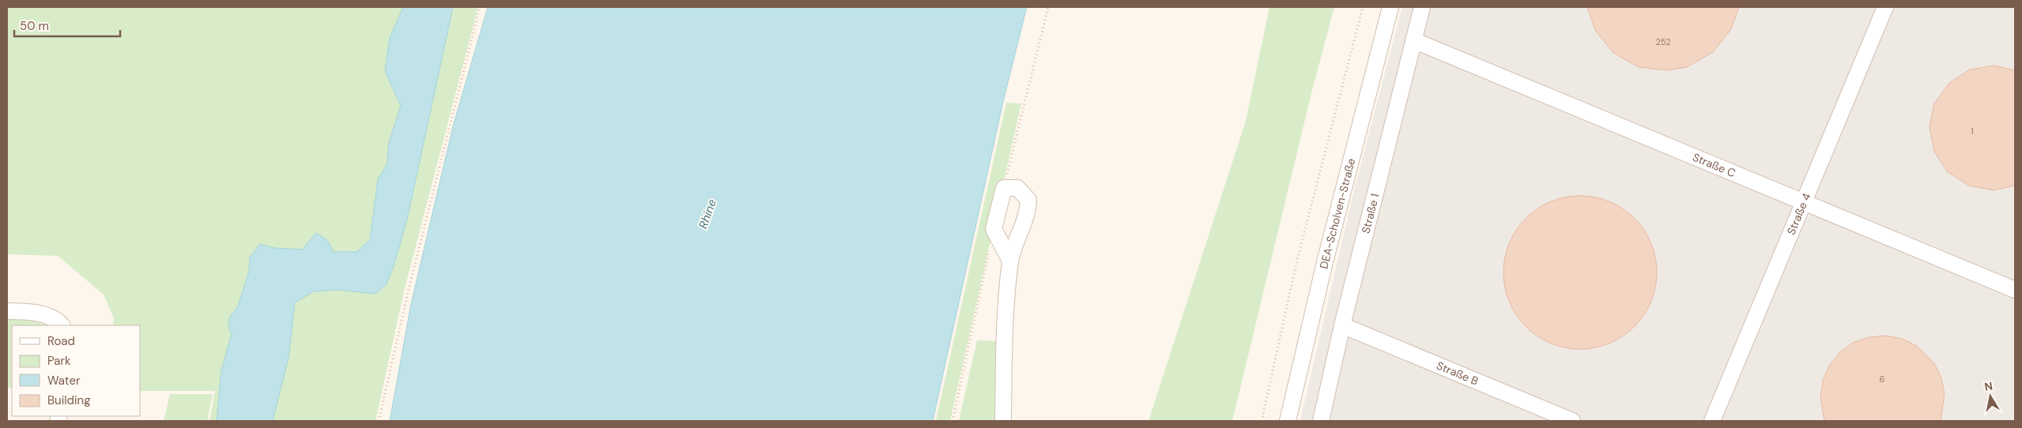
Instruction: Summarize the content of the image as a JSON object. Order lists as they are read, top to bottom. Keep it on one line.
{"streets":{"street":["Straße C","DEA-Scholven-Straße","Straße 1","Straße 4","Straße B"]},"crossings":[["Straße C","Straße 1"],["Straße C","Straße 4"],["Straße 1","Straße B"]],"water":["Rhine"],"house_numbers":["252","1","6"],"legend":["Road","Park","Water","Building"],"scale_bar":"50 m","north":"top"}
